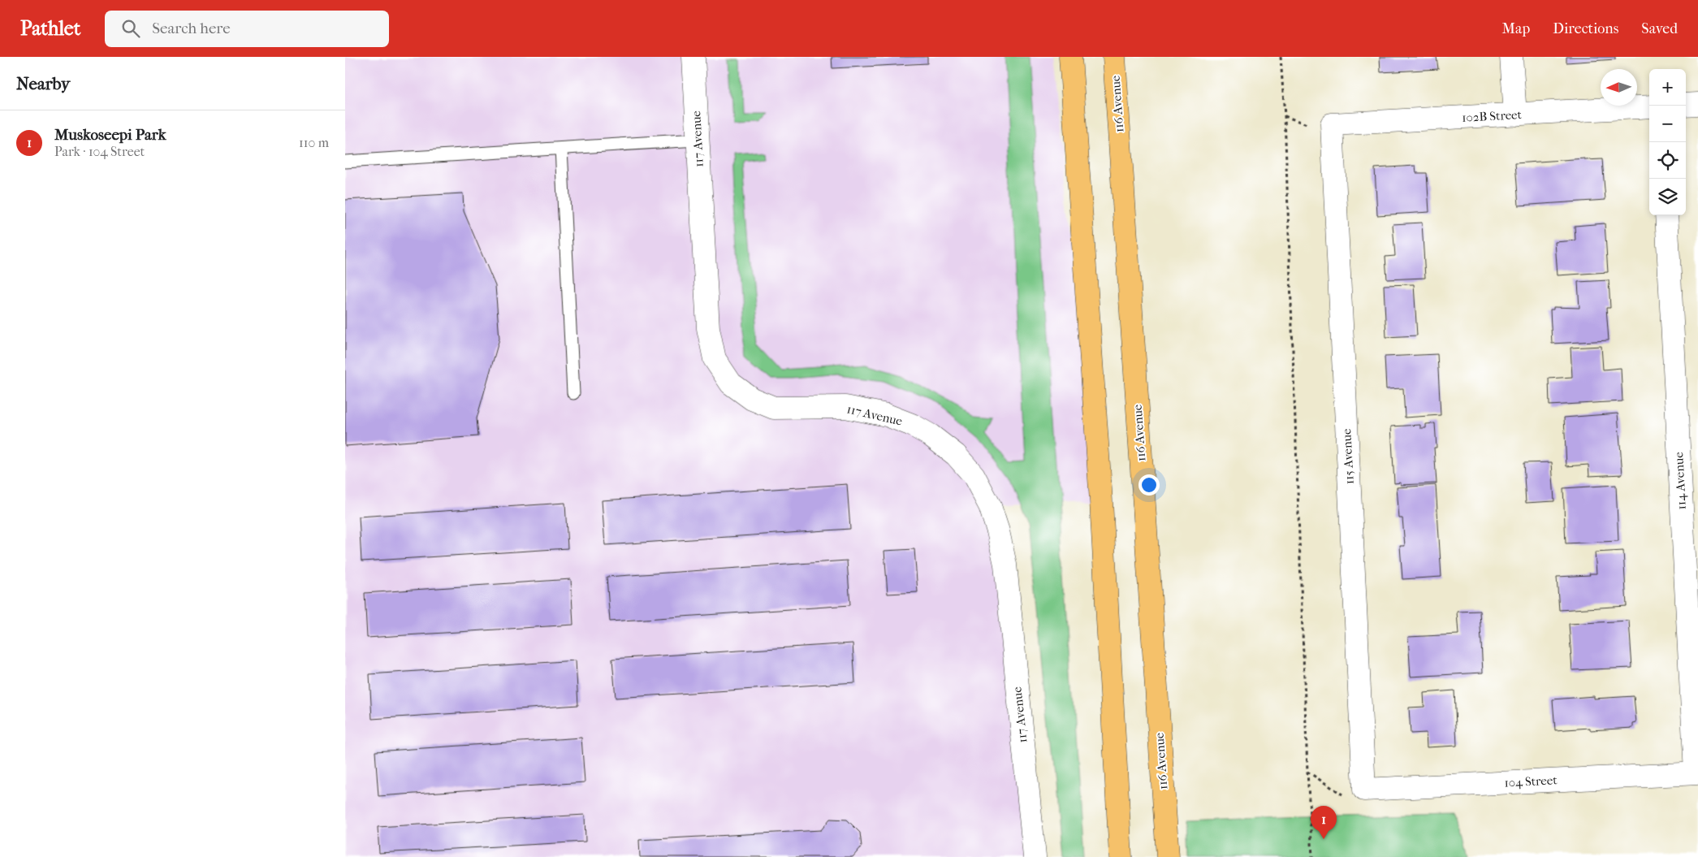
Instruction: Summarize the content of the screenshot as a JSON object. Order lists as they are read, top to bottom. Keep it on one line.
{"streets":{"main road":["116 Avenue"],"street":["102B Street","117 Avenue","115 Avenue","114 Avenue","104 Street"]},"crossings":[["102B Street","115 Avenue"],["115 Avenue","104 Street"],["114 Avenue","104 Street"]],"north":"left","page":{"header":"Pathlet","search":"Search here","nav":["Map","Directions","Saved"],"heading":"Nearby","map_buttons":["+","−"],"list":[{"mark":"1","name":"Muskoseepi Park","note":"Park · 104 Street","value":"110 m"}],"pins":"1"}}
